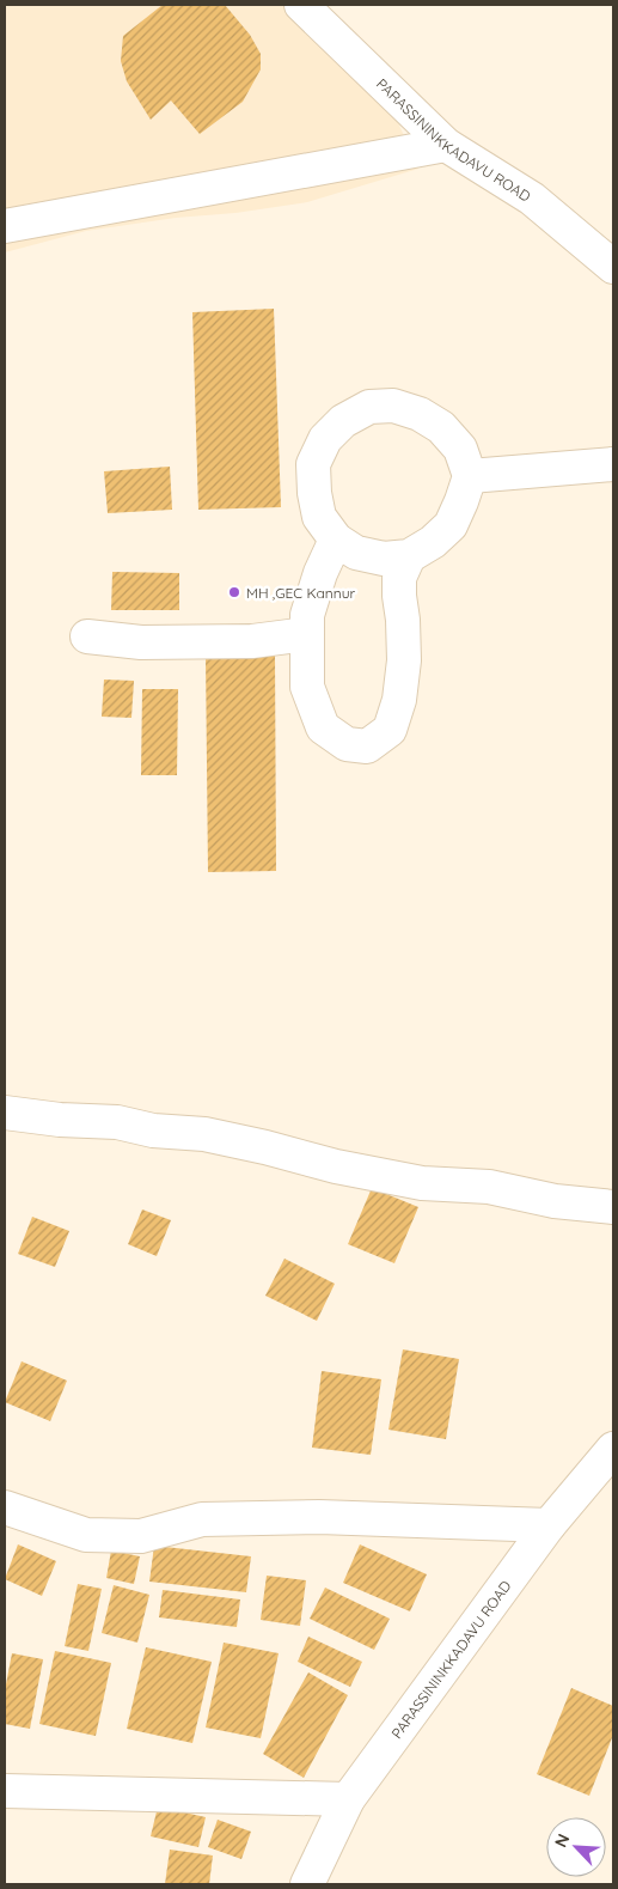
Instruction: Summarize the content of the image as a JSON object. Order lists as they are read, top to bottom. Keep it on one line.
{"streets":{"street":["PARASSININKKADAVU ROAD"]},"places":["MH ,GEC Kannur"],"north":"top left"}
